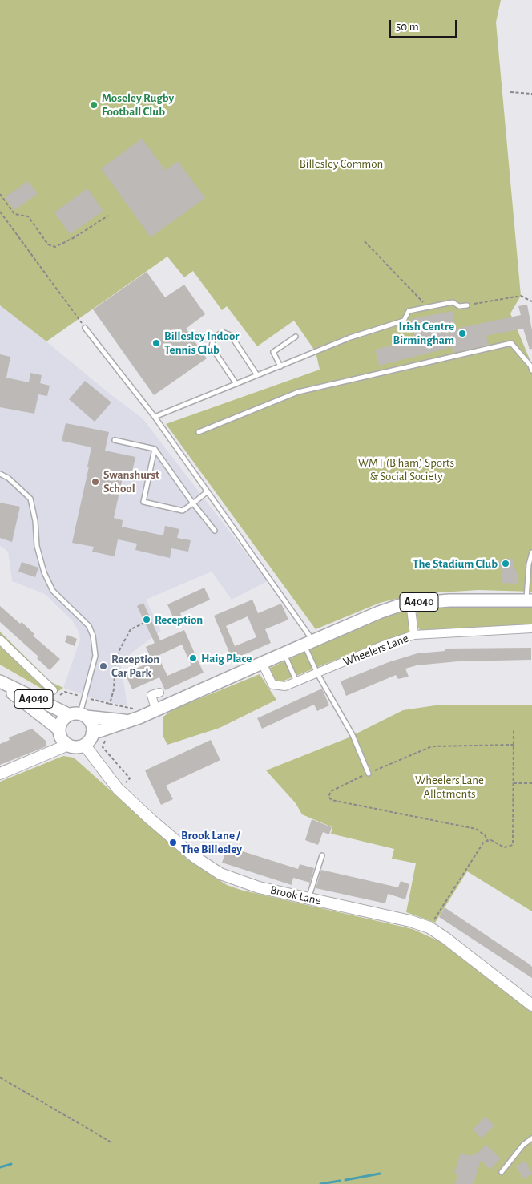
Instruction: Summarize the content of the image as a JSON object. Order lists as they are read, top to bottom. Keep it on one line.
{"streets":{"main road":["A4040","Brook Lane"],"street":["Wheelers Lane"]},"crossings":[["A4040","Wheelers Lane"],["A4040","Brook Lane"]],"parks":["Billesley Common","WMT (B'ham) Sports & Social Society","Wheelers Lane Allotments"],"places":["Moseley Rugby Football Club","Irish Centre Birmingham","Billesley Indoor Tennis Club","Swanshurst School","The Stadium Club","Reception","Haig Place","Reception Car Park","Brook Lane / The Billesley"],"scale_bar":"50 m"}
